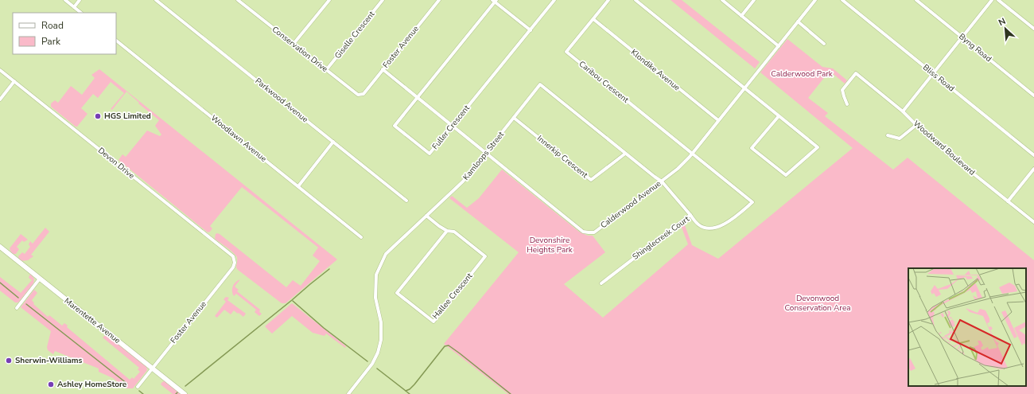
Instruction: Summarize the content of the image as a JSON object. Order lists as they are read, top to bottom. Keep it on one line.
{"streets":{"street":["Giselle Crescent","Foster Avenue","Byng Road","Conservation Drive","Klondike Avenue","Bliss Road","Caribou Crescent","Parkwood Avenue","Fuller Crescent","Woodlawn Avenue","Woodward Boulevard","Kamloops Street","Innerkip Crescent","Devon Drive","Calderwood Avenue","Shinglecreek Court","Hallee Crescent","Marentette Avenue"]},"crossings":[["Giselle Crescent","Conservation Drive"],["Foster Avenue","Conservation Drive"],["Foster Avenue","Devon Drive"],["Foster Avenue","Calderwood Avenue"],["Foster Avenue","Marentette Avenue"],["Klondike Avenue","Caribou Crescent"],["Klondike Avenue","Calderwood Avenue"],["Caribou Crescent","Calderwood Avenue"],["Caribou Crescent","Shinglecreek Court"],["Fuller Crescent","Calderwood Avenue"],["Kamloops Street","Innerkip Crescent"],["Kamloops Street","Calderwood Avenue"],["Kamloops Street","Shinglecreek Court"],["Kamloops Street","Hallee Crescent"],["Calderwood Avenue","Shinglecreek Court"]],"parks":["Calderwood Park","Devonshire Heights Park","Devonwood Conservation Area"],"places":["HGS Limited","Sherwin-Williams","Ashley HomeStore"],"legend":["Road","Park"],"north":"top left"}
